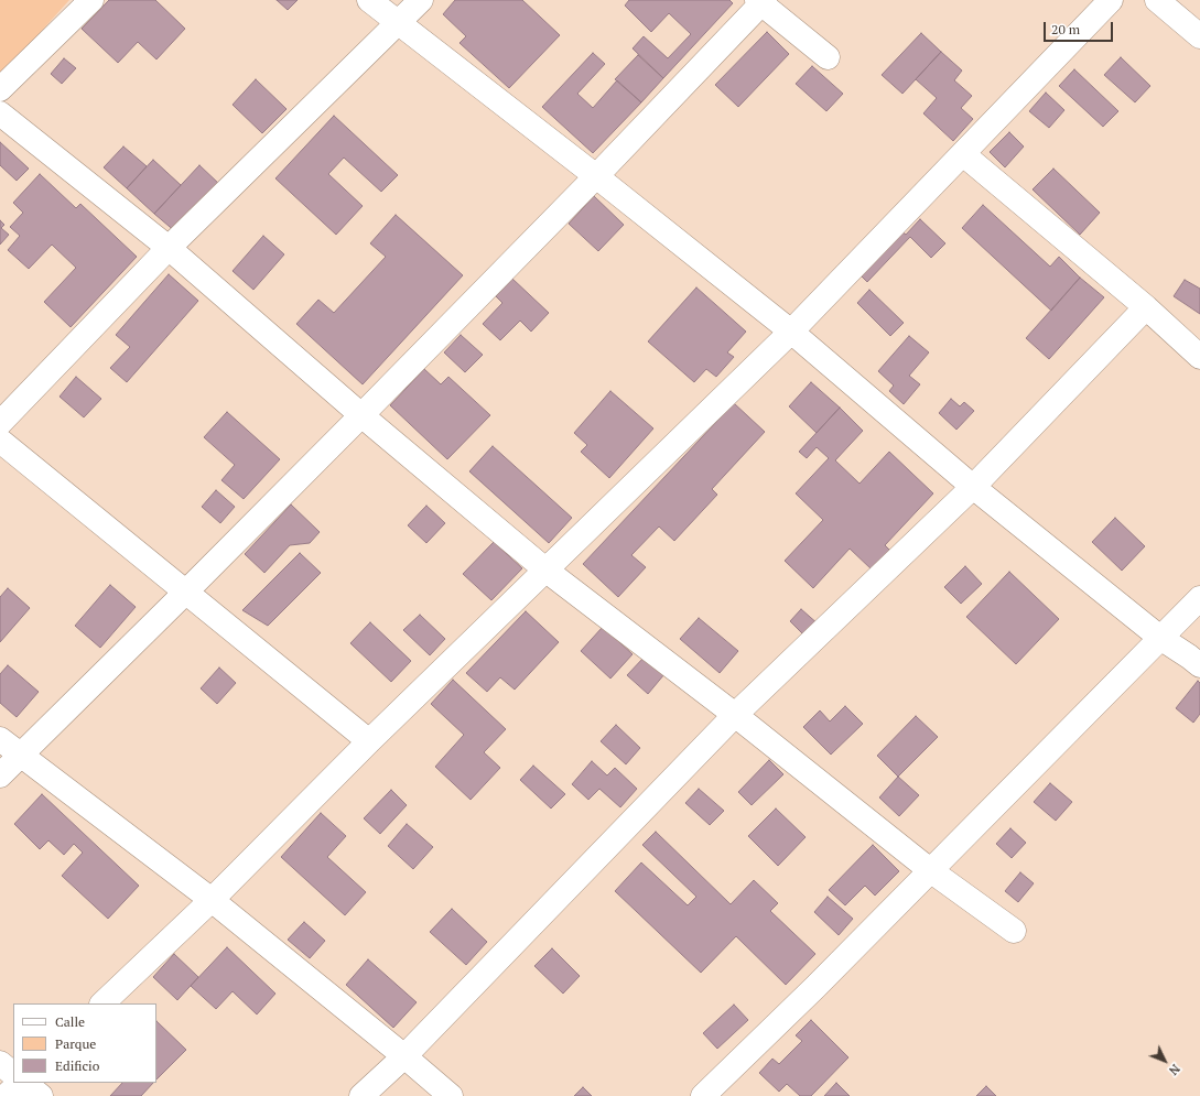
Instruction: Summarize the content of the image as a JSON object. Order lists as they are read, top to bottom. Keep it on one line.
{"legend":["Calle","Parque","Edificio"],"scale_bar":"20 m","north":"bottom right"}
